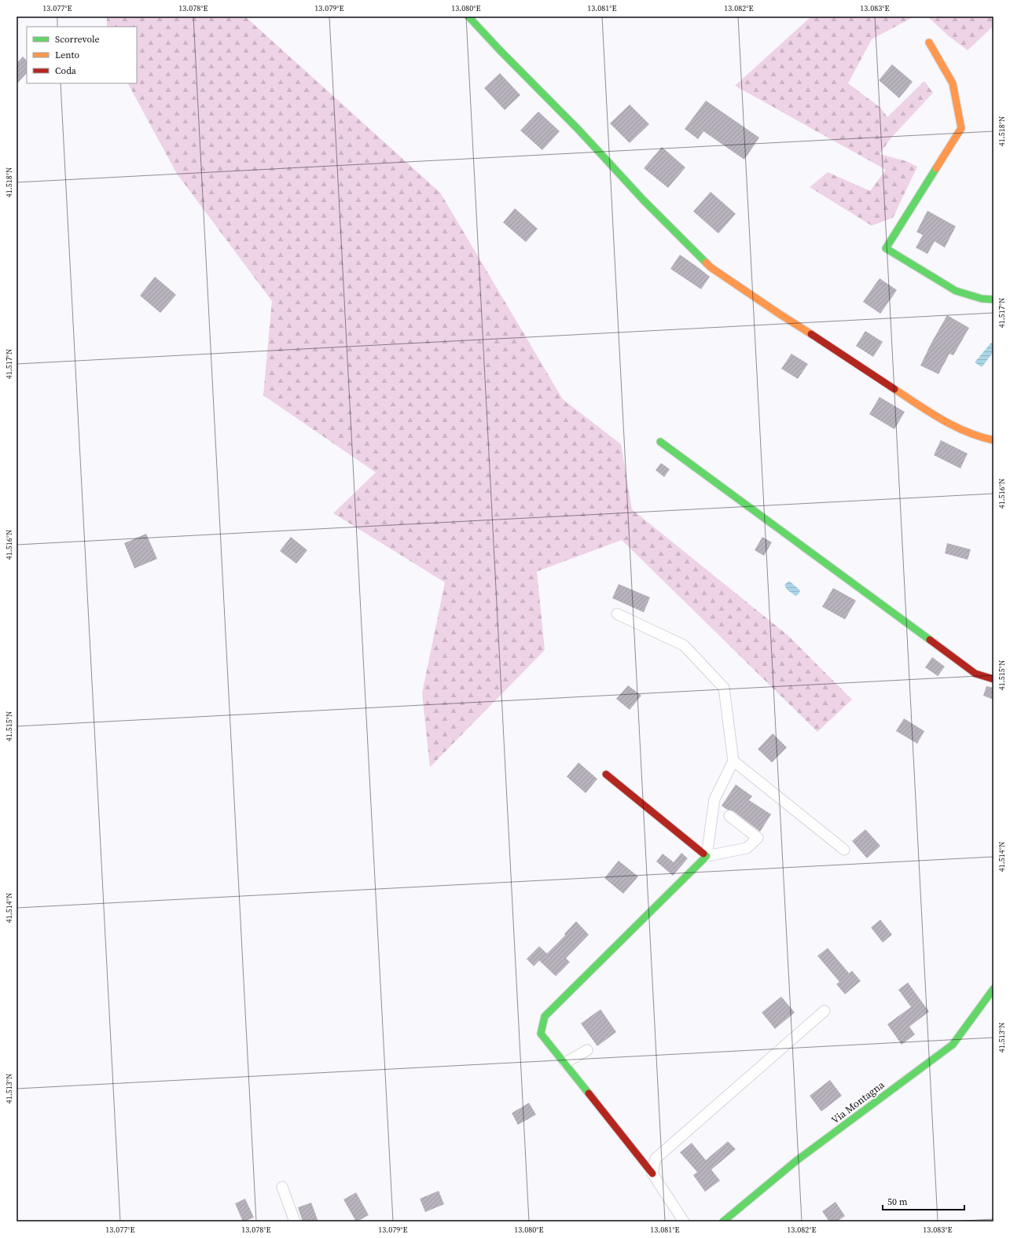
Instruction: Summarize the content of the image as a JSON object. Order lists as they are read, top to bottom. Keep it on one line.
{"streets":{"street":["Via Montagna"]},"legend":["Scorrevole","Lento","Coda"],"scale_bar":"50 m","coordinates":["13.077°E","13.078°E","13.079°E","13.080°E","13.081°E","13.082°E","13.083°E","41.518°N","41.517°N","41.516°N","41.515°N","41.514°N","41.513°N"]}
